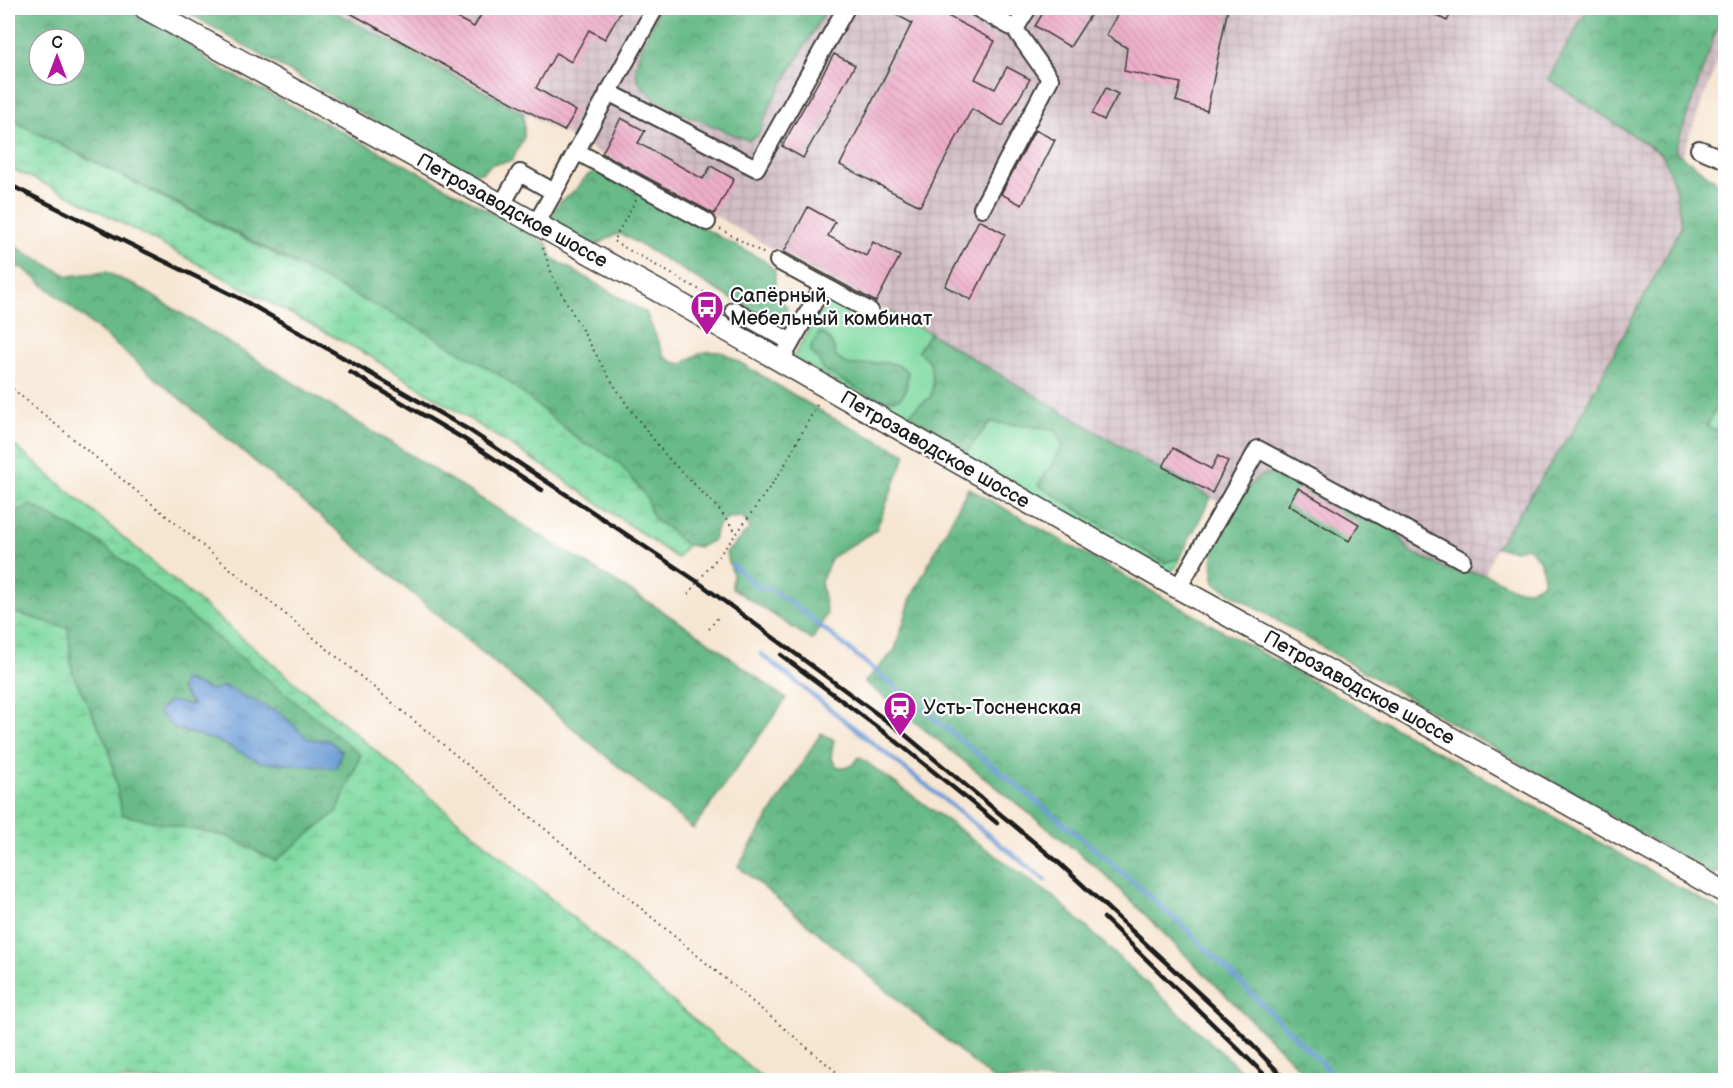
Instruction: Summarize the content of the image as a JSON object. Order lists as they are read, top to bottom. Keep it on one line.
{"streets":{"main road":["Петрозаводское шоссе"]},"places":{"bus stop":["Сапёрный, Мебельный комбинат"],"station":["Усть-Тосненская"]},"north":"top"}
